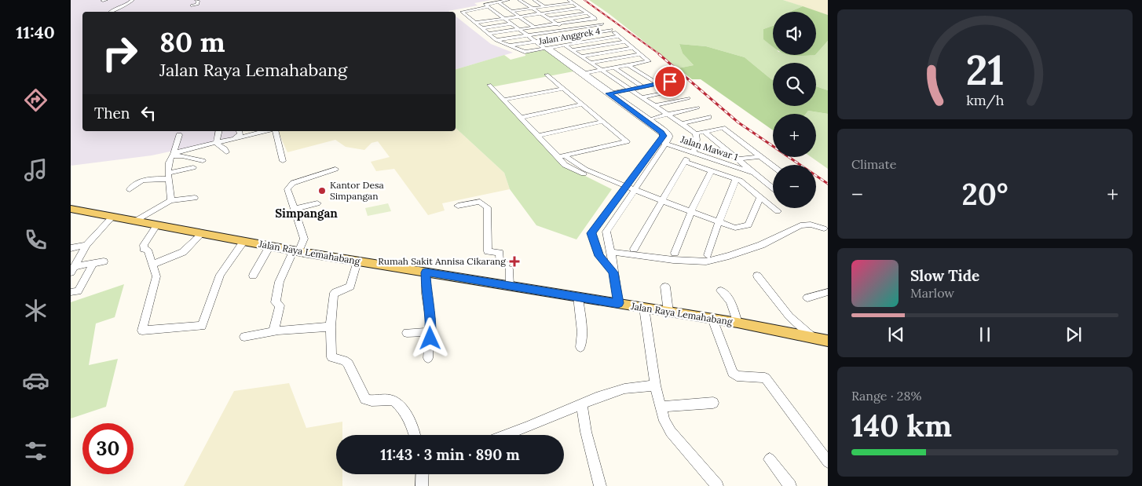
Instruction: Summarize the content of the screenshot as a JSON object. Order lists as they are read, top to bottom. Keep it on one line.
{"streets":{"main road":["Jalan Raya Lemahabang"],"street":["Jalan Anggrek 4","Jalan Mawar 1"]},"districts":["Simpangan"],"places":{"other":["Kantor Desa Simpangan"],"health":["Rumah Sakit Annisa Cikarang"]},"page":{"tabs":"11:40","map_buttons":["+","−"],"turn":["80 m","Jalan Raya Lemahabang"],"then":"Then","tile":["Climate",["Range · 28%","140 km"]],"heat":["−","20°","+"],"song":["Slow Tide","Marlow"],"limit":"30","trip":"11:43 · 3 min · 890 m","gauge":["21","km/h"]}}
